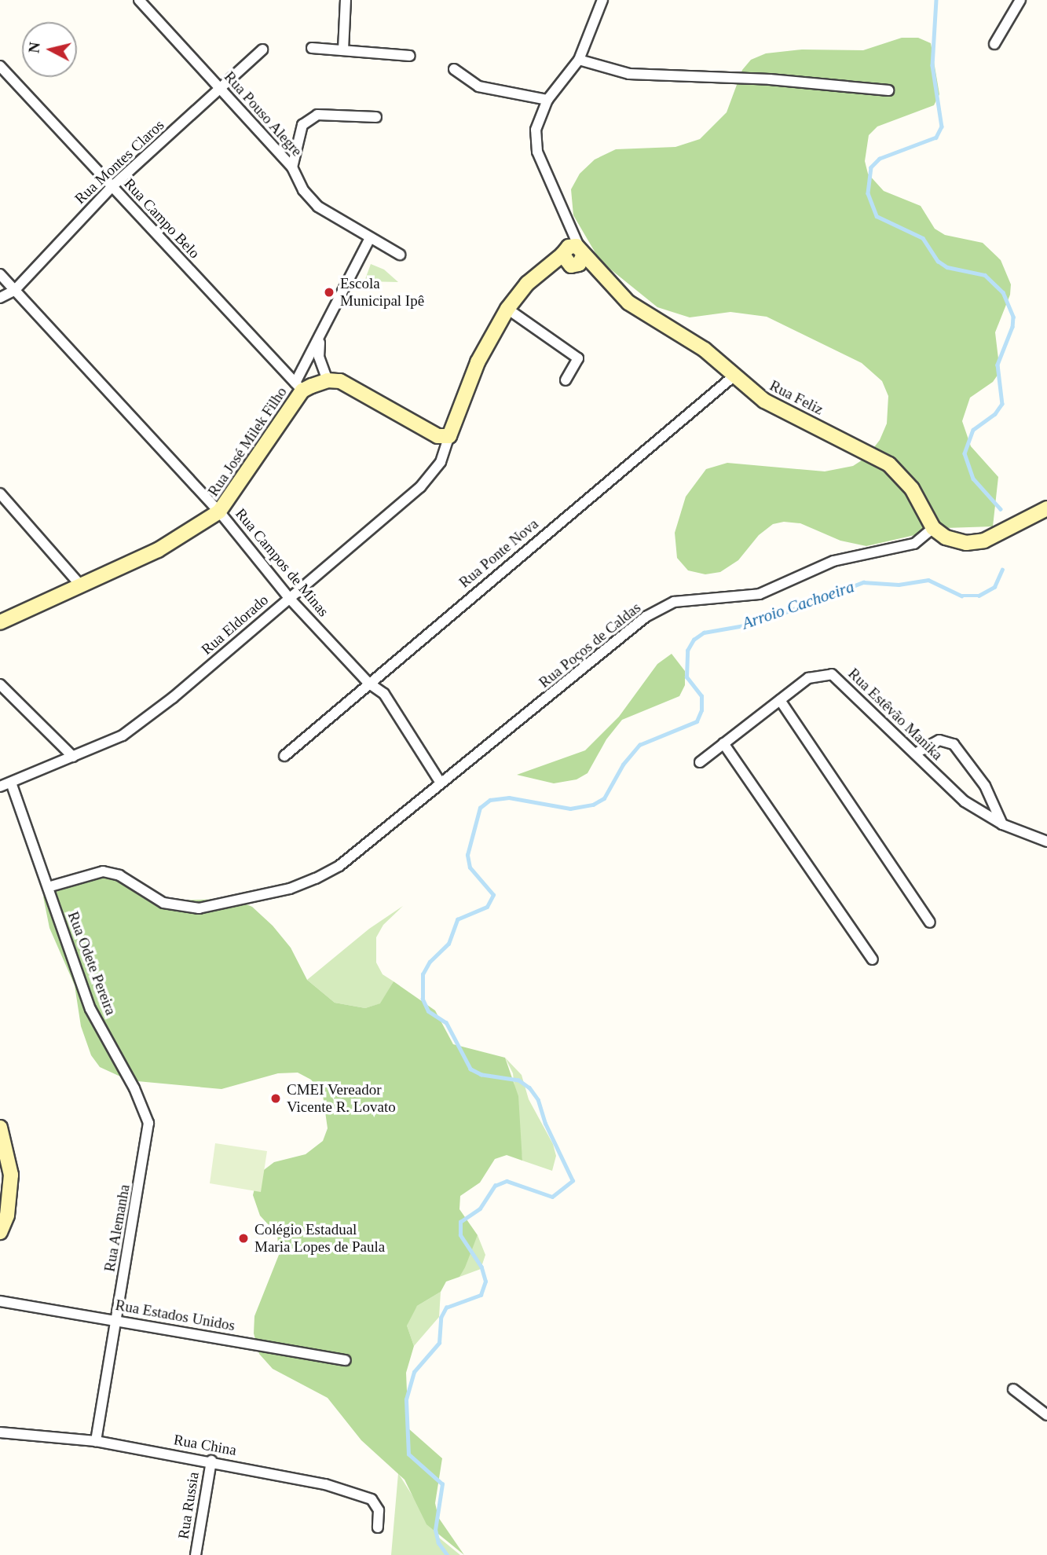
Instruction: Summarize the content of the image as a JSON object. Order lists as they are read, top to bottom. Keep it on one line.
{"streets":{"street":["Rua Pouso Alegre","Rua Montes Claros","Rua Campo Belo","Rua Feliz","Rua José Milek Filho","Rua Ponte Nova","Rua Campos de Minas","Rua Eldorado","Rua Poços de Caldas","Rua Estêvão Manika","Rua Odete Pereira","Rua Alemanha","Rua Estados Unidos","Rua China","Rua Russia"]},"crossings":[["Rua Pouso Alegre","Rua Montes Claros"],["Rua Montes Claros","Rua Campo Belo"],["Rua Montes Claros","Rua Campos de Minas"],["Rua Campo Belo","Rua José Milek Filho"],["Rua Feliz","Rua Ponte Nova"],["Rua Feliz","Rua Poços de Caldas"],["Rua José Milek Filho","Rua Campos de Minas"],["Rua Ponte Nova","Rua Campos de Minas"],["Rua Campos de Minas","Rua Eldorado"],["Rua Campos de Minas","Rua Poços de Caldas"],["Rua Eldorado","Rua Odete Pereira"],["Rua Poços de Caldas","Rua Odete Pereira"],["Rua Odete Pereira","Rua Alemanha"],["Rua Alemanha","Rua Estados Unidos"],["Rua Alemanha","Rua China"],["Rua China","Rua Russia"]],"water":["Arroio Cachoeira"],"places":["Escola Municipal Ipê","CMEI Vereador Vicente R. Lovato","Colégio Estadual Maria Lopes de Paula"],"north":"left"}
